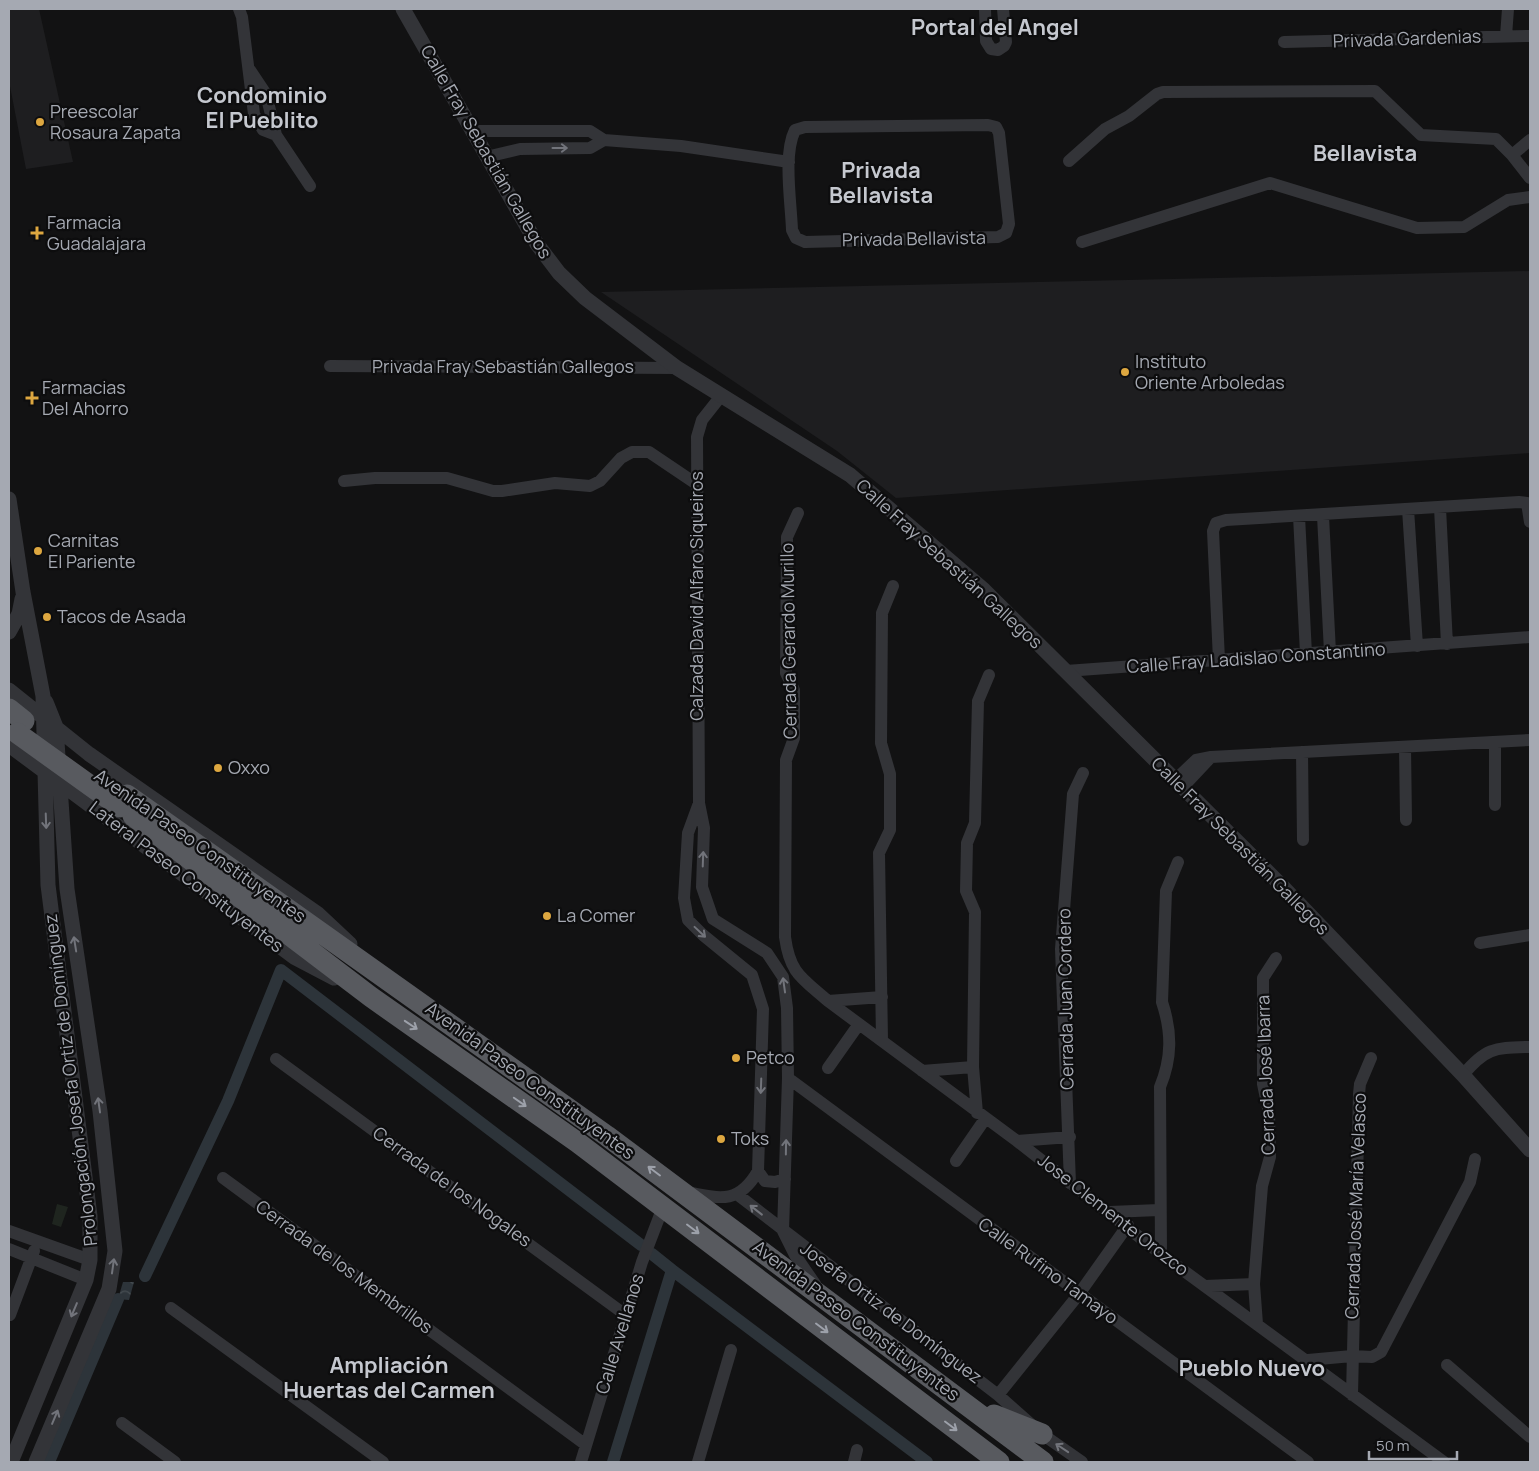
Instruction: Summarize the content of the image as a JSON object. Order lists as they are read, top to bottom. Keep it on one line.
{"streets":{"highway":["Avenida Paseo Constituyentes"],"street":["Privada Gardenias","Calle Fray Sebastián Gallegos","Privada Bellavista","Privada Fray Sebastián Gallegos","Calzada David Alfaro Siqueiros","Cerrada Gerardo Murillo","Calle Fray Ladislao Constantino","Lateral Paseo Consituyentes","Cerrada Juan Cordero","Cerrada José Ibarra","Prolongación Josefa Ortiz de Domínguez","Cerrada de los Nogales","Cerrada José María Velasco","Jose Clemente Orozco","Cerrada de los Membrillos","Calle Rufino Tamayo","Josefa Ortiz de Domínguez","Calle Avellanos"]},"crossings":[["Calle Fray Sebastián Gallegos","Privada Fray Sebastián Gallegos"],["Calle Fray Sebastián Gallegos","Calzada David Alfaro Siqueiros"],["Calle Fray Sebastián Gallegos","Calle Fray Ladislao Constantino"],["Calzada David Alfaro Siqueiros","Avenida Paseo Constituyentes"],["Calzada David Alfaro Siqueiros","Calle Rufino Tamayo"],["Calzada David Alfaro Siqueiros","Josefa Ortiz de Domínguez"],["Cerrada Gerardo Murillo","Jose Clemente Orozco"],["Avenida Paseo Constituyentes","Lateral Paseo Consituyentes"],["Avenida Paseo Constituyentes","Calle Avellanos"],["Lateral Paseo Consituyentes","Prolongación Josefa Ortiz de Domínguez"],["Cerrada Juan Cordero","Jose Clemente Orozco"],["Cerrada José Ibarra","Jose Clemente Orozco"],["Cerrada de los Nogales","Calle Avellanos"],["Cerrada José María Velasco","Jose Clemente Orozco"],["Cerrada de los Membrillos","Calle Avellanos"]],"districts":["Portal del Angel","Condominio El Pueblito","Bellavista","Privada Bellavista","Ampliación Huertas del Carmen","Pueblo Nuevo"],"places":{"other":["Preescolar Rosaura Zapata","Instituto Oriente Arboledas","Carnitas El Pariente","Tacos de Asada","Oxxo","La Comer","Petco","Toks"],"health":["Farmacia Guadalajara","Farmacias Del Ahorro"]},"scale_bar":"50 m"}
